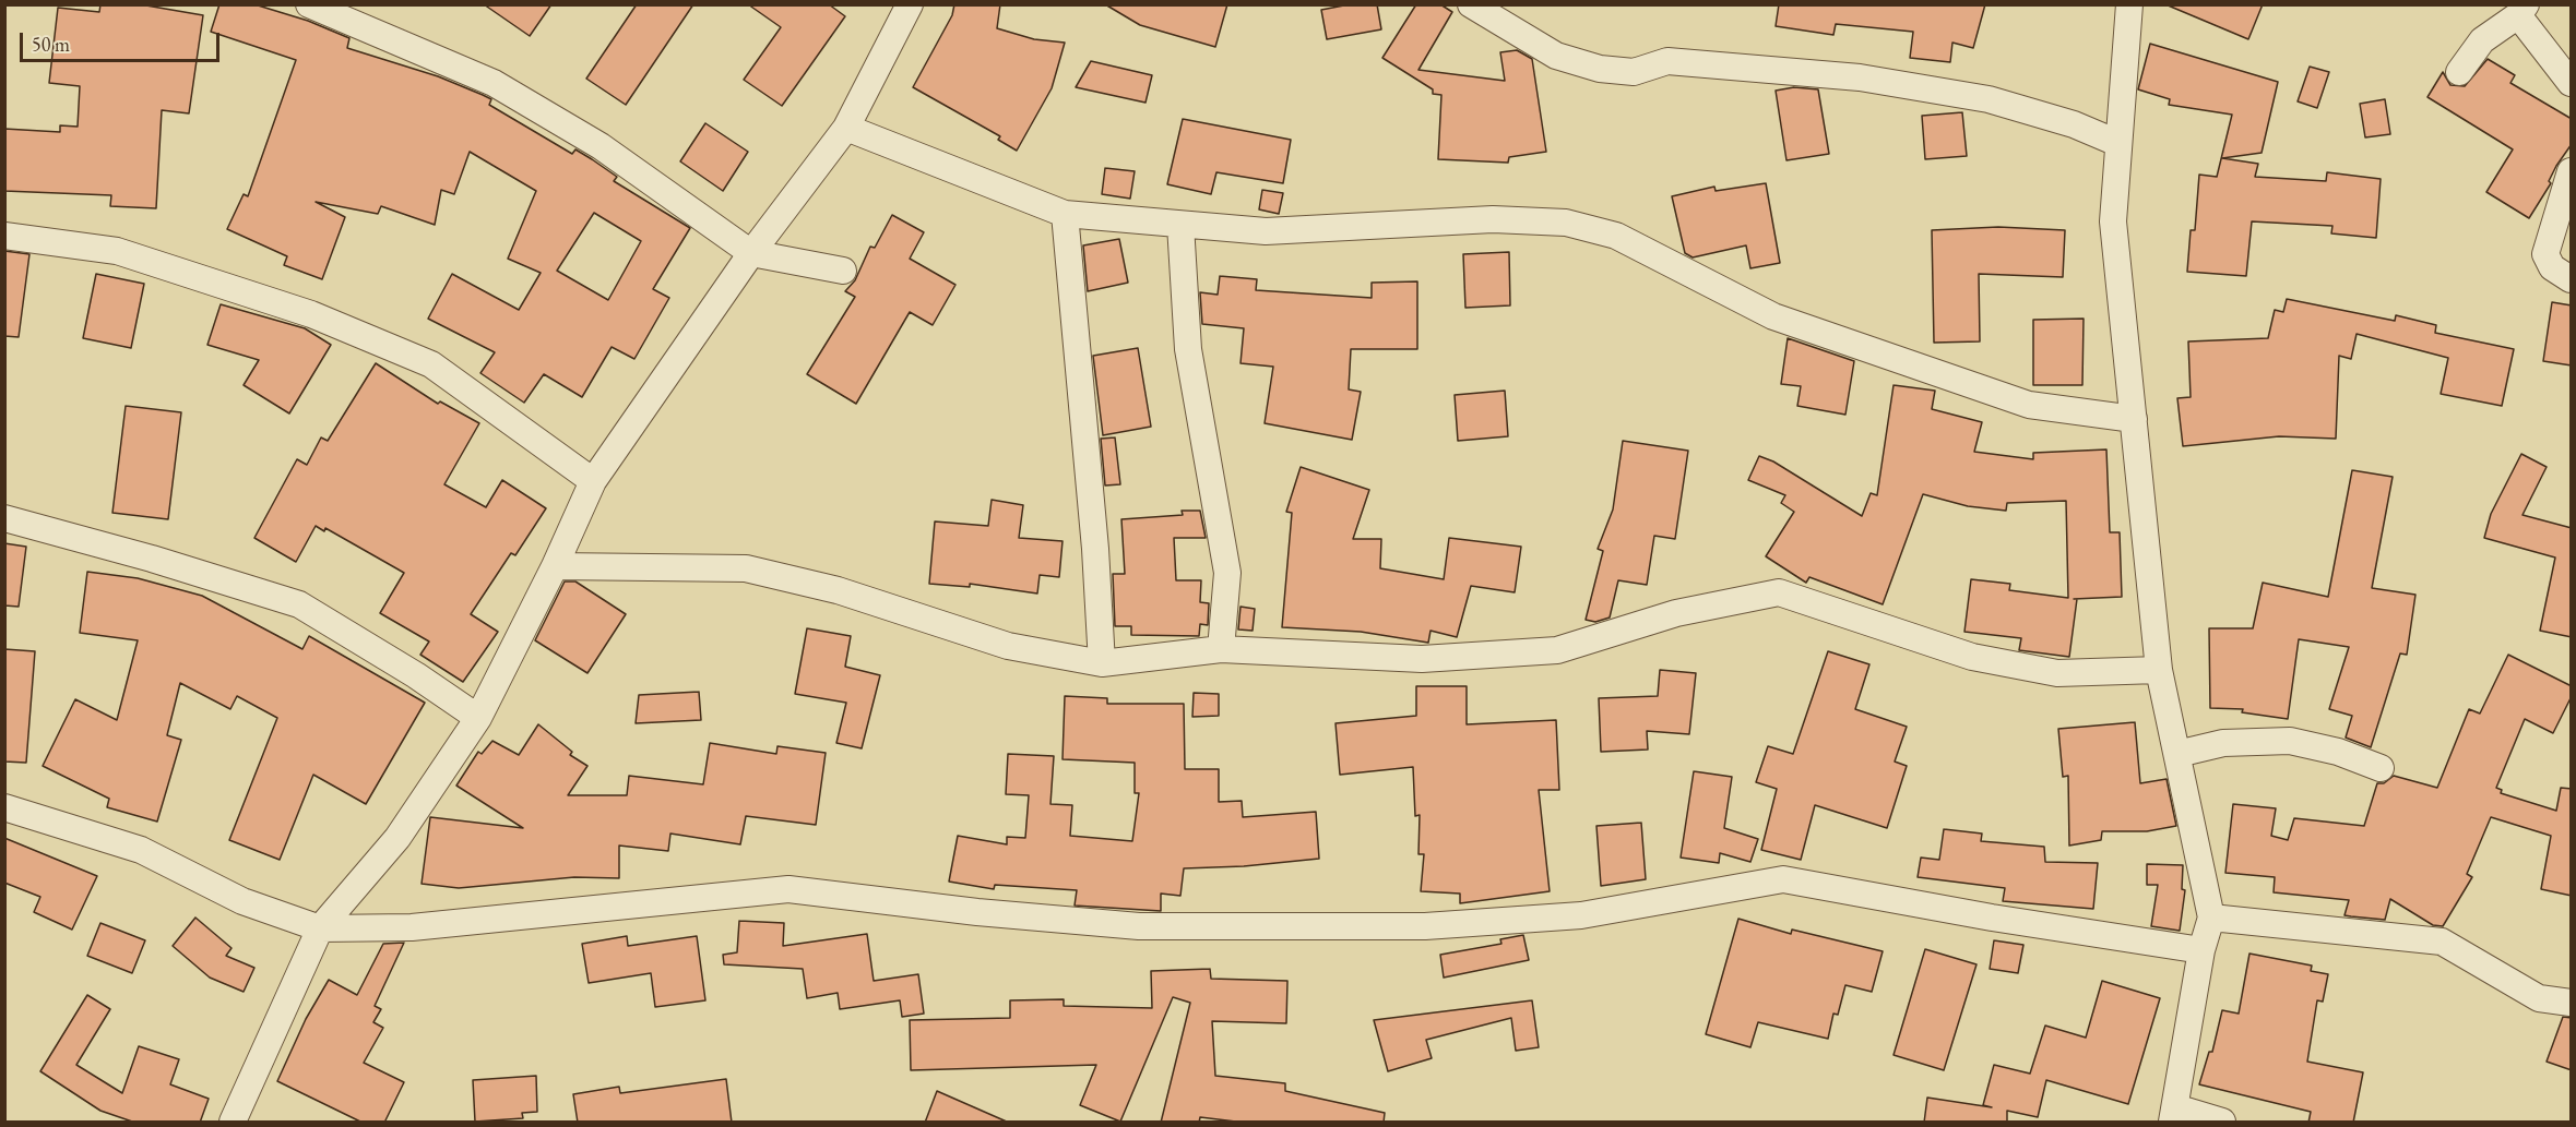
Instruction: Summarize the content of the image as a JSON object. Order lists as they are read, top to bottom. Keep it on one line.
{"scale_bar":"50 m"}
